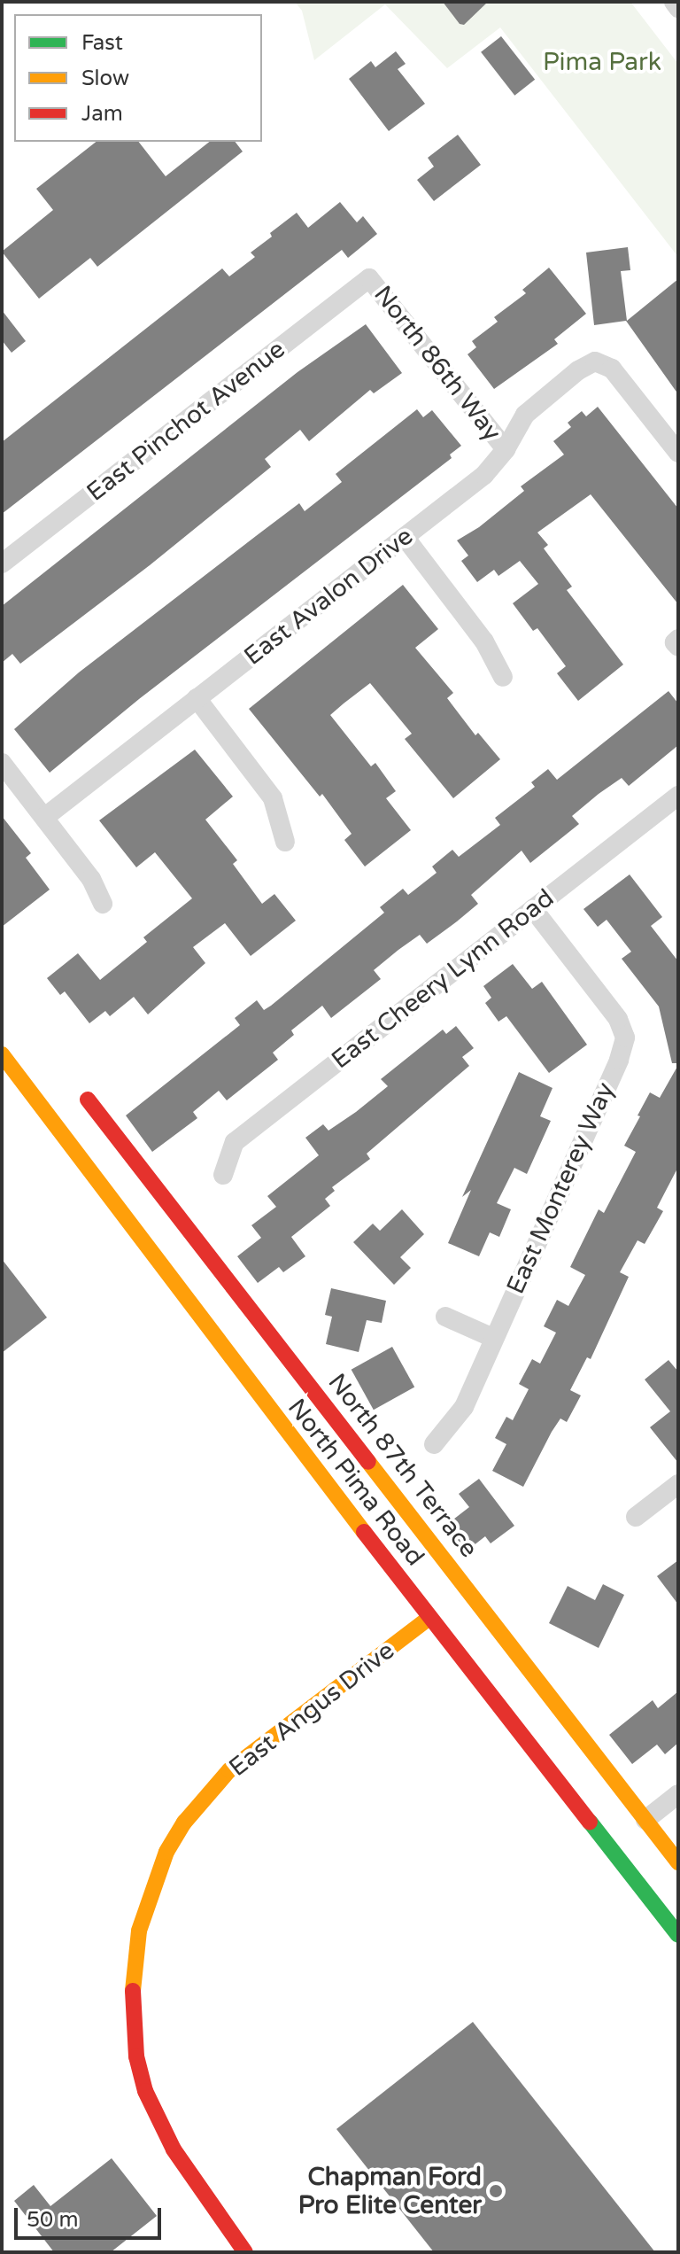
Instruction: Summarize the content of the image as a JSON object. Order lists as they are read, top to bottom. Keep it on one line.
{"streets":{"street":["North 86th Way","East Pinchot Avenue","East Avalon Drive","East Cheery Lynn Road","East Monterey Way","North 87th Terrace","North Pima Road","East Angus Drive"]},"crossings":[["North 86th Way","East Pinchot Avenue"],["North 86th Way","East Avalon Drive"],["East Cheery Lynn Road","East Monterey Way"],["North Pima Road","East Angus Drive"]],"parks":["Pima Park"],"places":["Chapman Ford Pro Elite Center"],"legend":["Fast","Slow","Jam"],"scale_bar":"50 m"}
